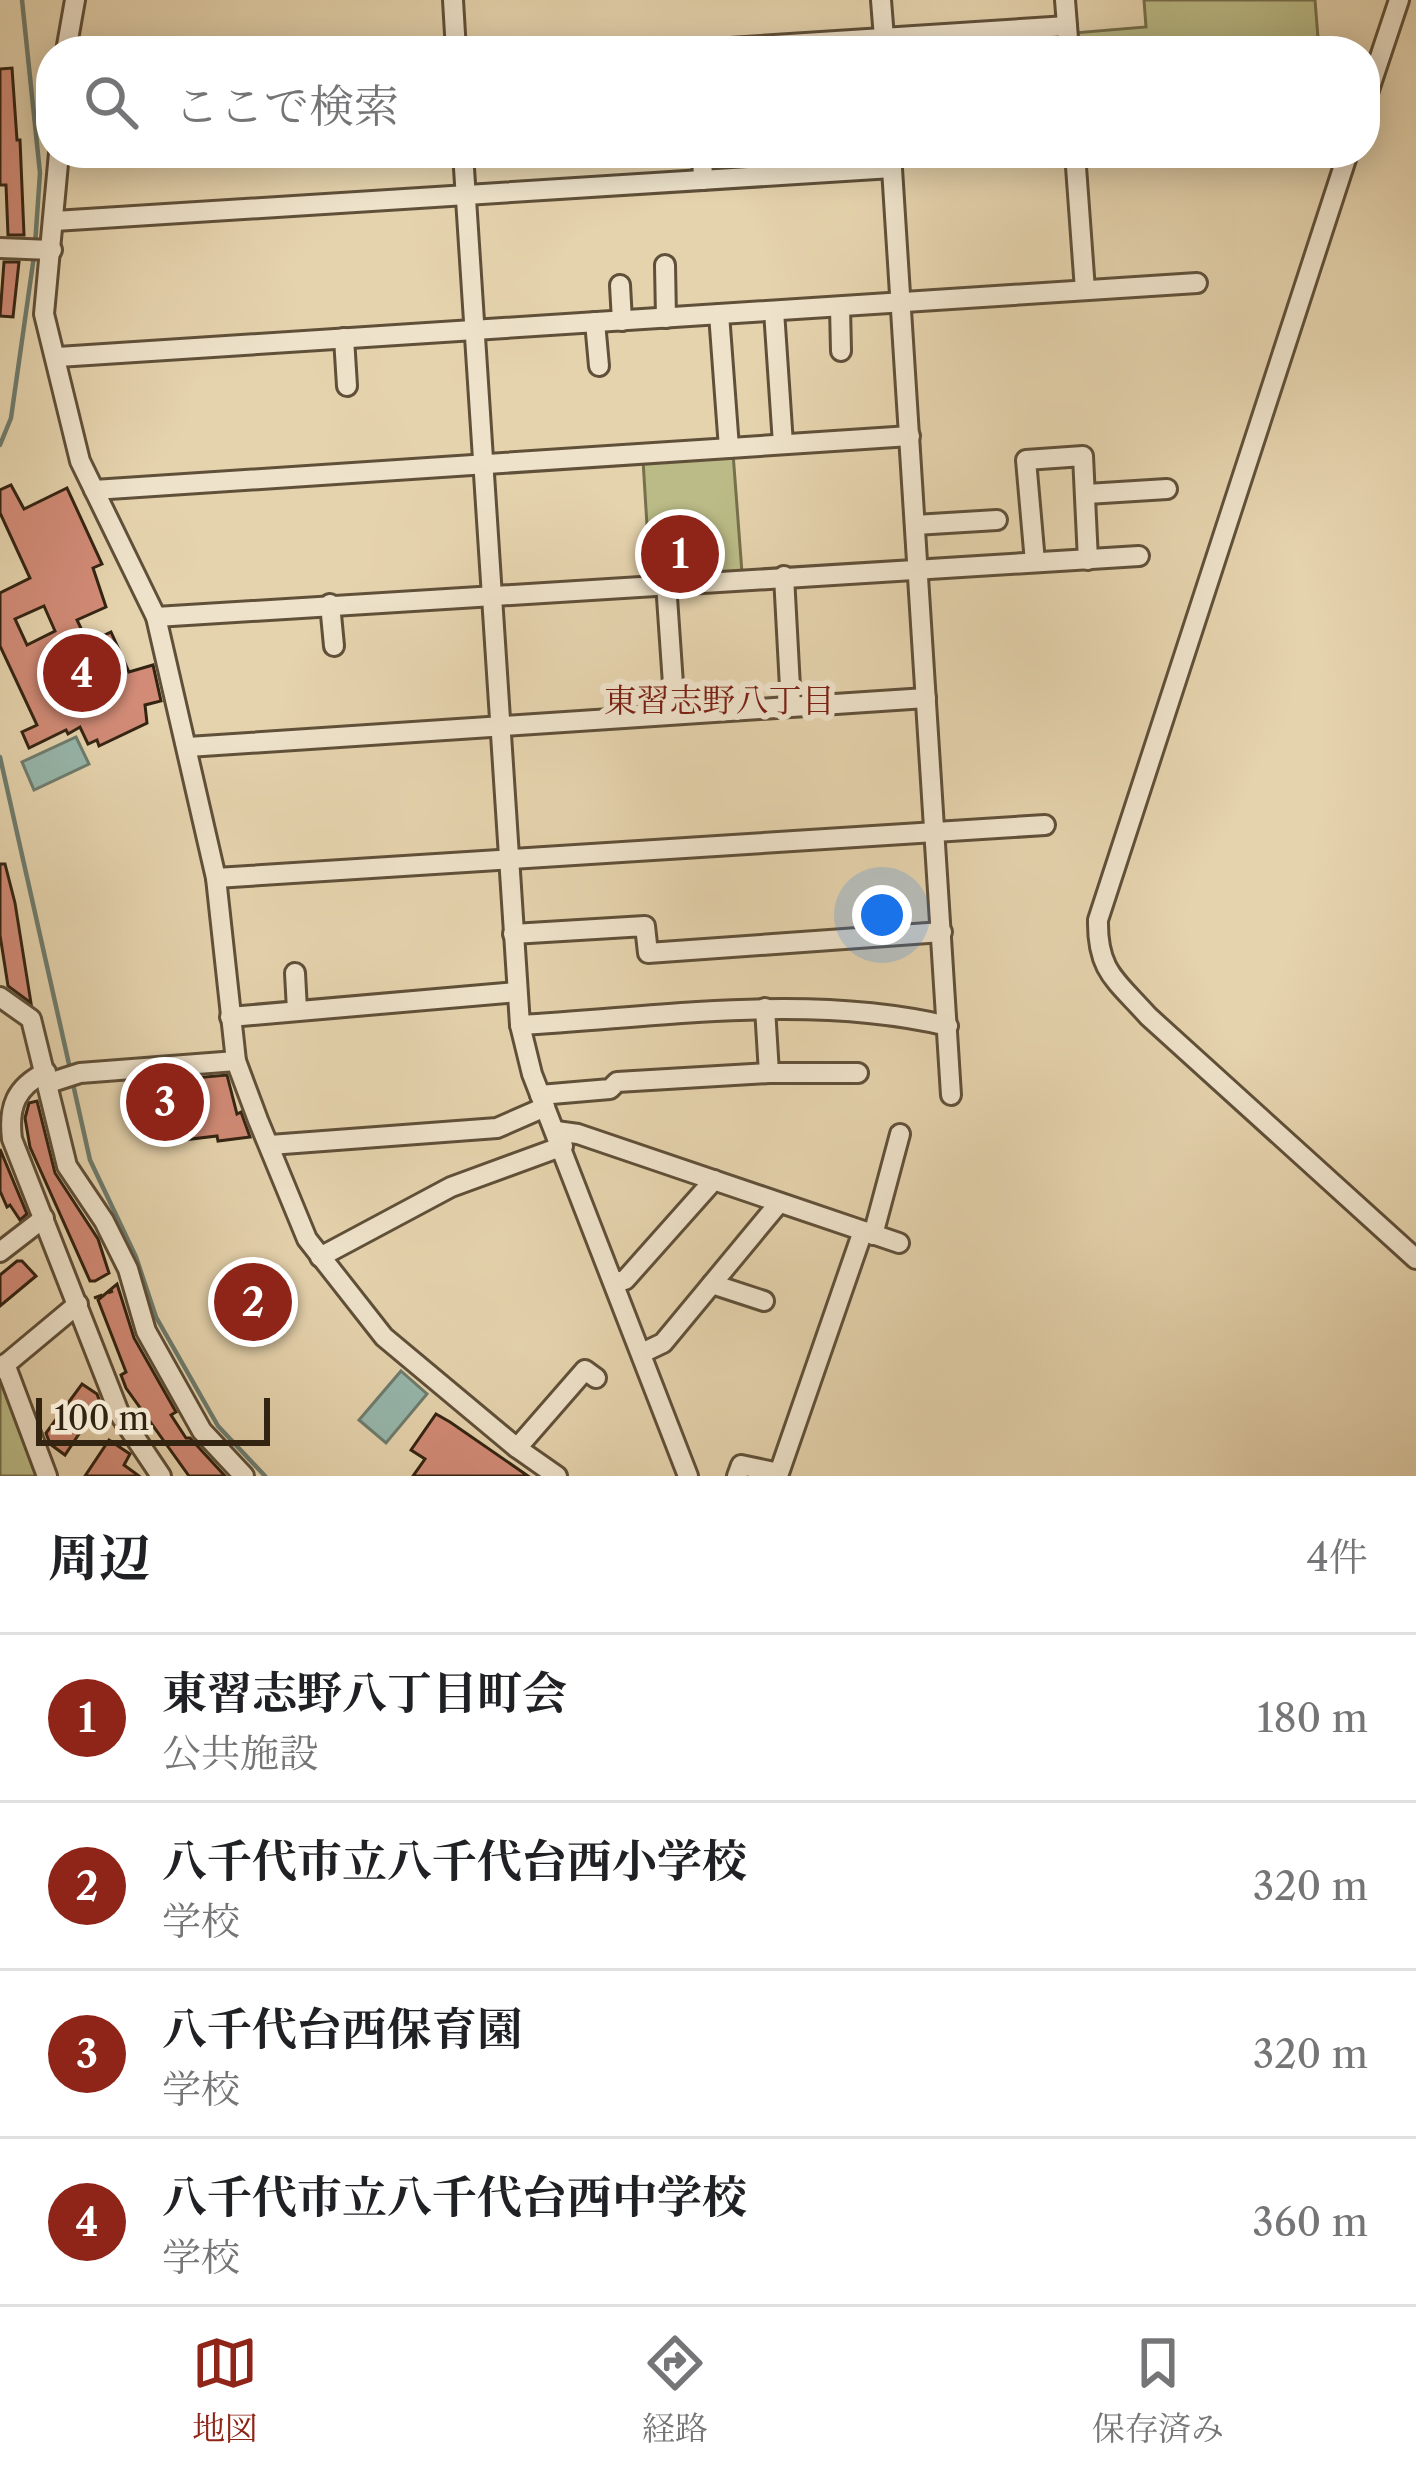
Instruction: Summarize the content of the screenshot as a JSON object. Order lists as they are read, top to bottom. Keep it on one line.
{"districts":["東習志野八丁目"],"scale_bar":"100 m","page":{"search":"ここで検索","pins":["1","4","3","2"],"scale":"100 m","heading":["周辺","4件"],"list":[{"mark":"1","name":"東習志野八丁目町会","note":"公共施設","value":"180 m"},{"mark":"2","name":"八千代市立八千代台西小学校","note":"学校","value":"320 m"},{"mark":"3","name":"八千代台西保育園","note":"学校","value":"320 m"},{"mark":"4","name":"八千代市立八千代台西中学校","note":"学校","value":"360 m"}],"nav":["地図","経路","保存済み"]}}
